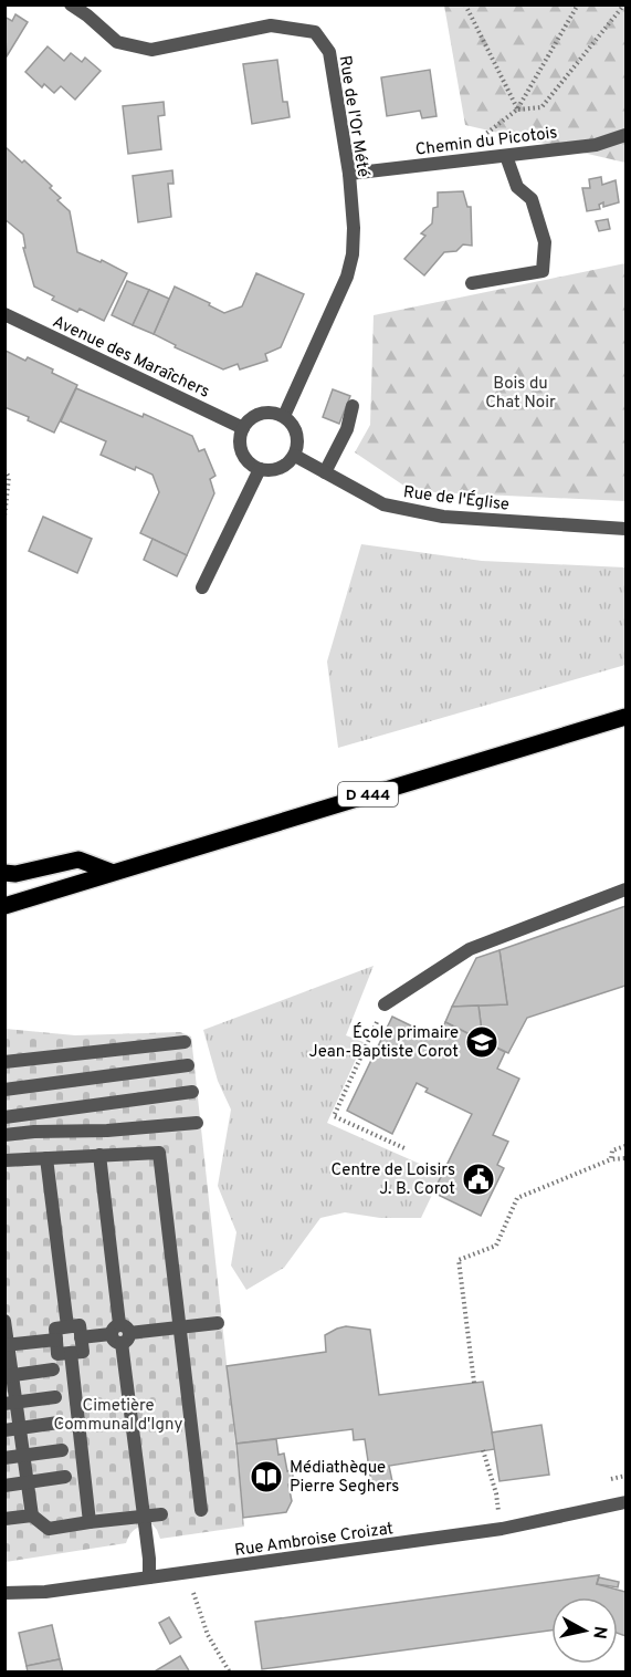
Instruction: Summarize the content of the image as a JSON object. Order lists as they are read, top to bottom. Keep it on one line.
{"streets":{"main road":["D 444"],"street":["Rue de l'Or Mété","Chemin du Picotois","Avenue des Maraîchers","Rue de l'Église","Rue Ambroise Croizat"]},"crossings":[["Rue de l'Or Mété","Chemin du Picotois"],["Rue de l'Or Mété","Avenue des Maraîchers"],["Rue de l'Or Mété","Rue de l'Église"],["Avenue des Maraîchers","Rue de l'Église"]],"parks":["Bois du Chat Noir","Cimetière Communal d'Igny"],"places":{"school or university":["École primaire Jean-Baptiste Corot"],"public building":["Centre de Loisirs J. B. Corot"],"library":["Médiathèque Pierre Seghers"]},"north":"right"}
